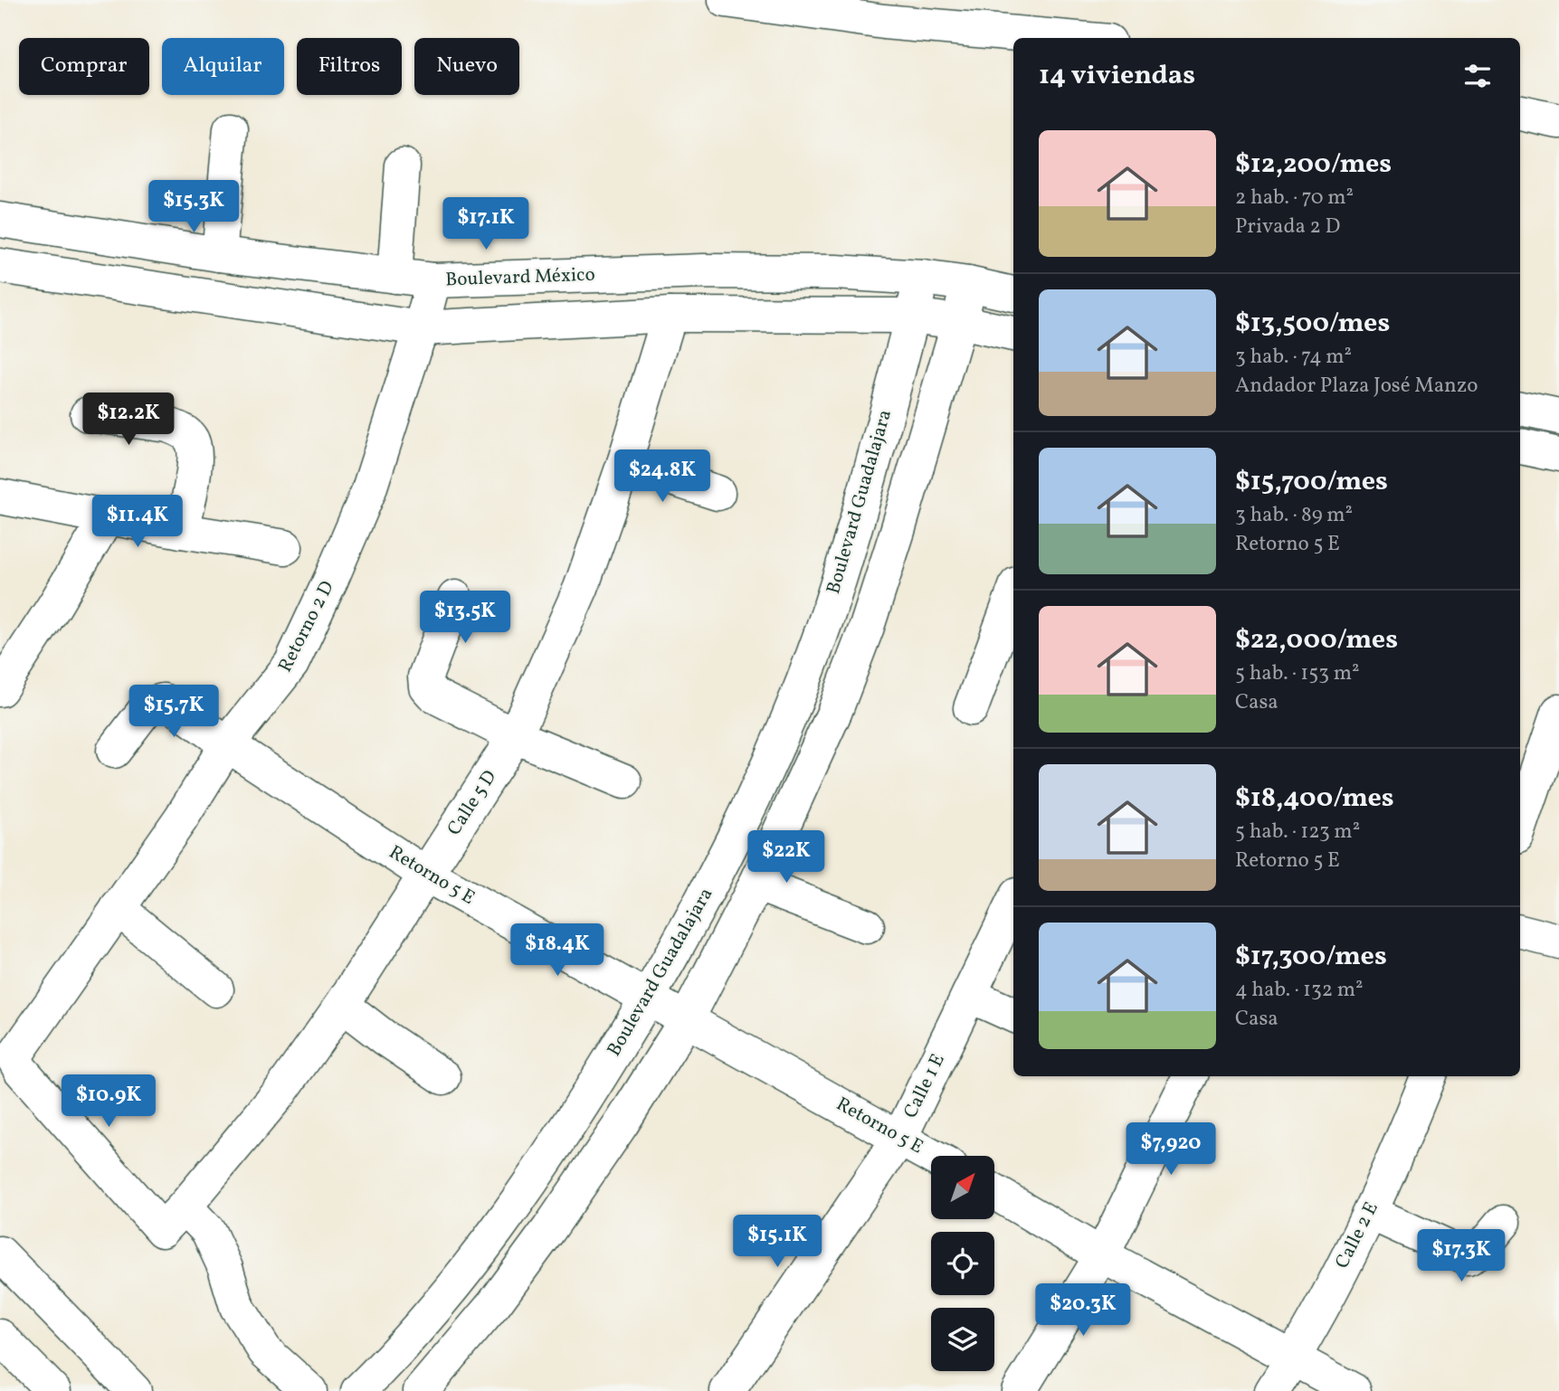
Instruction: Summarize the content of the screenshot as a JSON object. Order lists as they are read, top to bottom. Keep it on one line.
{"streets":{"street":["Boulevard México","Boulevard Guadalajara","Retorno 2 D","Calle 5 D","Retorno 5 E","Calle 1 E","Calle 2 E"]},"crossings":[["Boulevard México","Boulevard Guadalajara"],["Boulevard México","Retorno 2 D"],["Boulevard Guadalajara","Retorno 5 E"],["Retorno 2 D","Calle 5 D"],["Retorno 2 D","Retorno 5 E"],["Calle 5 D","Retorno 5 E"],["Retorno 5 E","Calle 1 E"]],"north":"top right","page":{"chip":["Comprar","Alquilar","Filtros","Nuevo"],"heading":"14 viviendas","list":[{"name":"$12,200/mes","note":"2 hab. · 70 m² · Privada 2 D"},{"name":"$13,500/mes","note":"3 hab. · 74 m² · Andador Plaza José Manzo"},{"name":"$15,700/mes","note":"3 hab. · 89 m² · Retorno 5 E"},{"name":"$22,000/mes","note":"5 hab. · 153 m² · Casa"},{"name":"$18,400/mes","note":"5 hab. · 123 m² · Retorno 5 E"},{"name":"$17,300/mes","note":"4 hab. · 132 m² · Casa"}],"price":["$15.3K","$17.1K","$12.2K","$24.8K","$11.4K","$13.5K","$15.7K","$22K","$18.4K","$10.9K","$7,920","$15.1K","$17.3K","$20.3K"]}}
